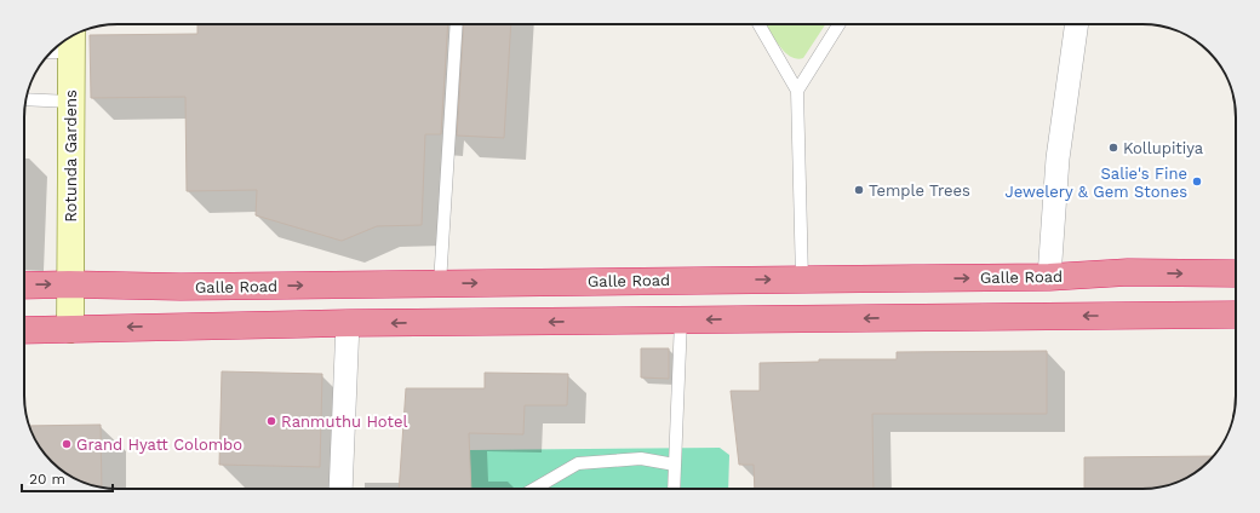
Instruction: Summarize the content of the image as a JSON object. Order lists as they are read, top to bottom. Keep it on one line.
{"streets":{"highway":["Galle Road"],"main road":["Rotunda Gardens"]},"crossings":[["Rotunda Gardens","Galle Road"]],"places":["Kollupitiya","Salie's Fine Jewelery & Gem Stones","Temple Trees","Ranmuthu Hotel","Grand Hyatt Colombo"],"scale_bar":"20 m"}
